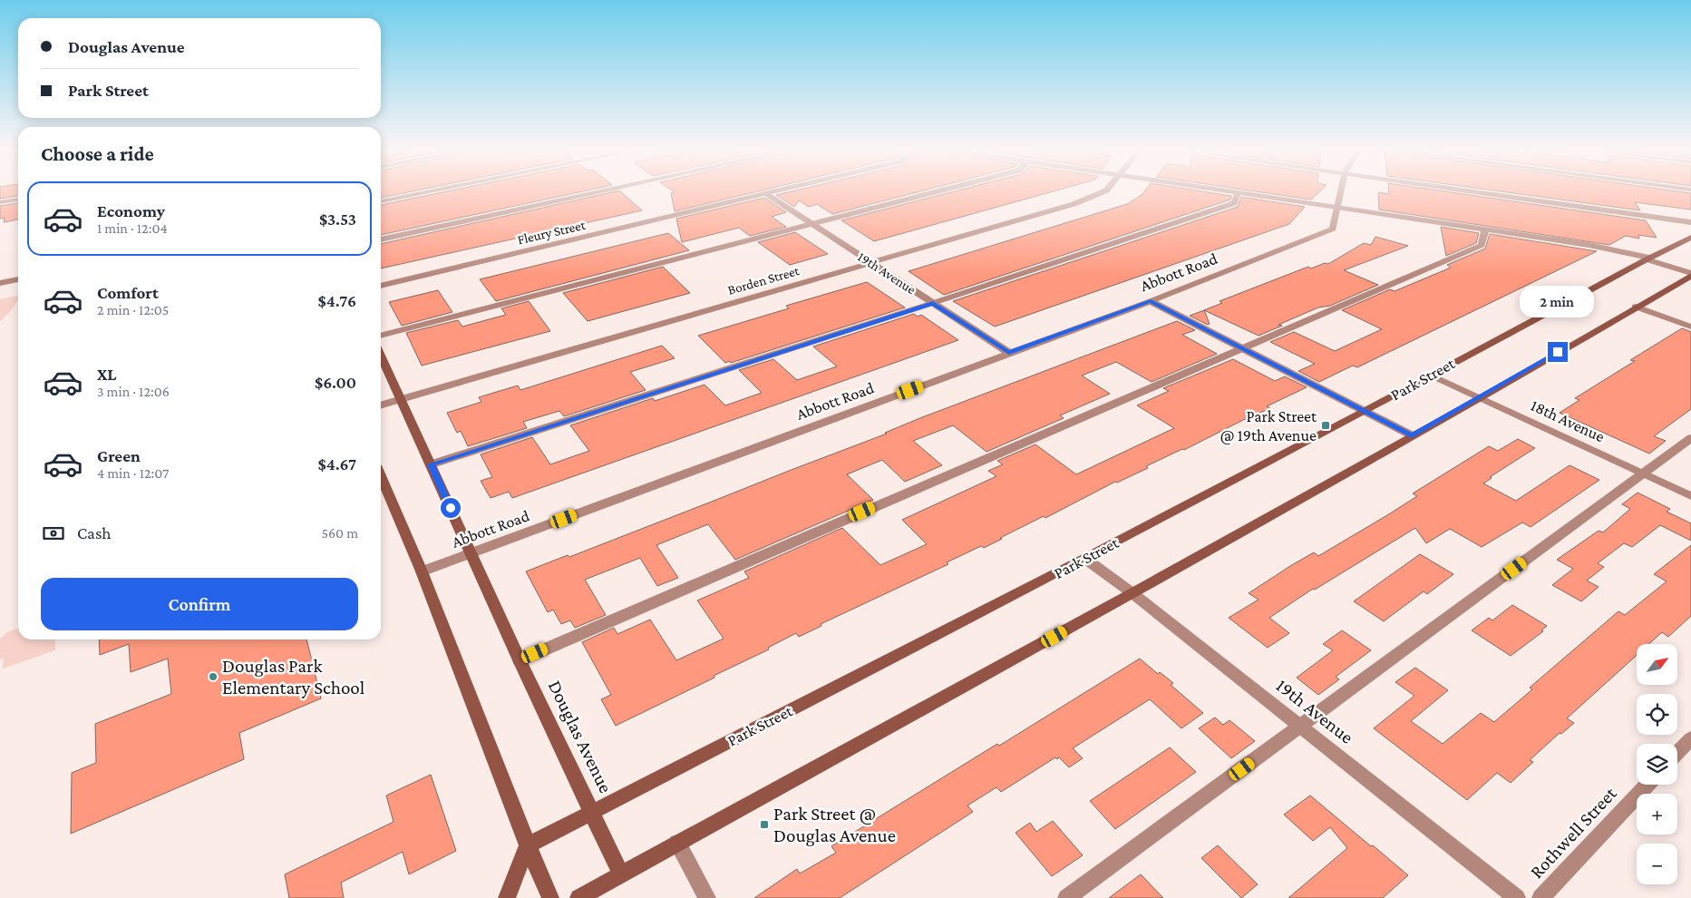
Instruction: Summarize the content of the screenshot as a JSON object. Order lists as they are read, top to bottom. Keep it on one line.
{"streets":{"street":["Fleury Street","Abbott Road","19th Avenue","Borden Street","Park Street","18th Avenue","Douglas Avenue","Rothwell Street"]},"crossings":[["Fleury Street","19th Avenue"],["Abbott Road","19th Avenue"],["Abbott Road","Douglas Avenue"],["19th Avenue","Borden Street"],["19th Avenue","Park Street"],["Borden Street","Douglas Avenue"],["Park Street","18th Avenue"],["Park Street","Douglas Avenue"]],"places":{"transit":["Park Street @ 19th Avenue","Park Street @ Douglas Avenue"],"other":["Douglas Park Elementary School"]},"north":"top right","page":{"banner":["Douglas Avenue","Park Street"],"heading":"Choose a ride","list":[{"name":"Economy","note":"1 min · 12:04","value":"$3.53"},{"name":"Comfort","note":"2 min · 12:05","value":"$4.76"},{"name":"XL","note":"3 min · 12:06","value":"$6.00"},{"name":"Green","note":"4 min · 12:07","value":"$4.67"}],"bubble":"2 min","pay":["Cash","560 m"],"buttons":"Confirm","map_buttons":["+","−"]}}
